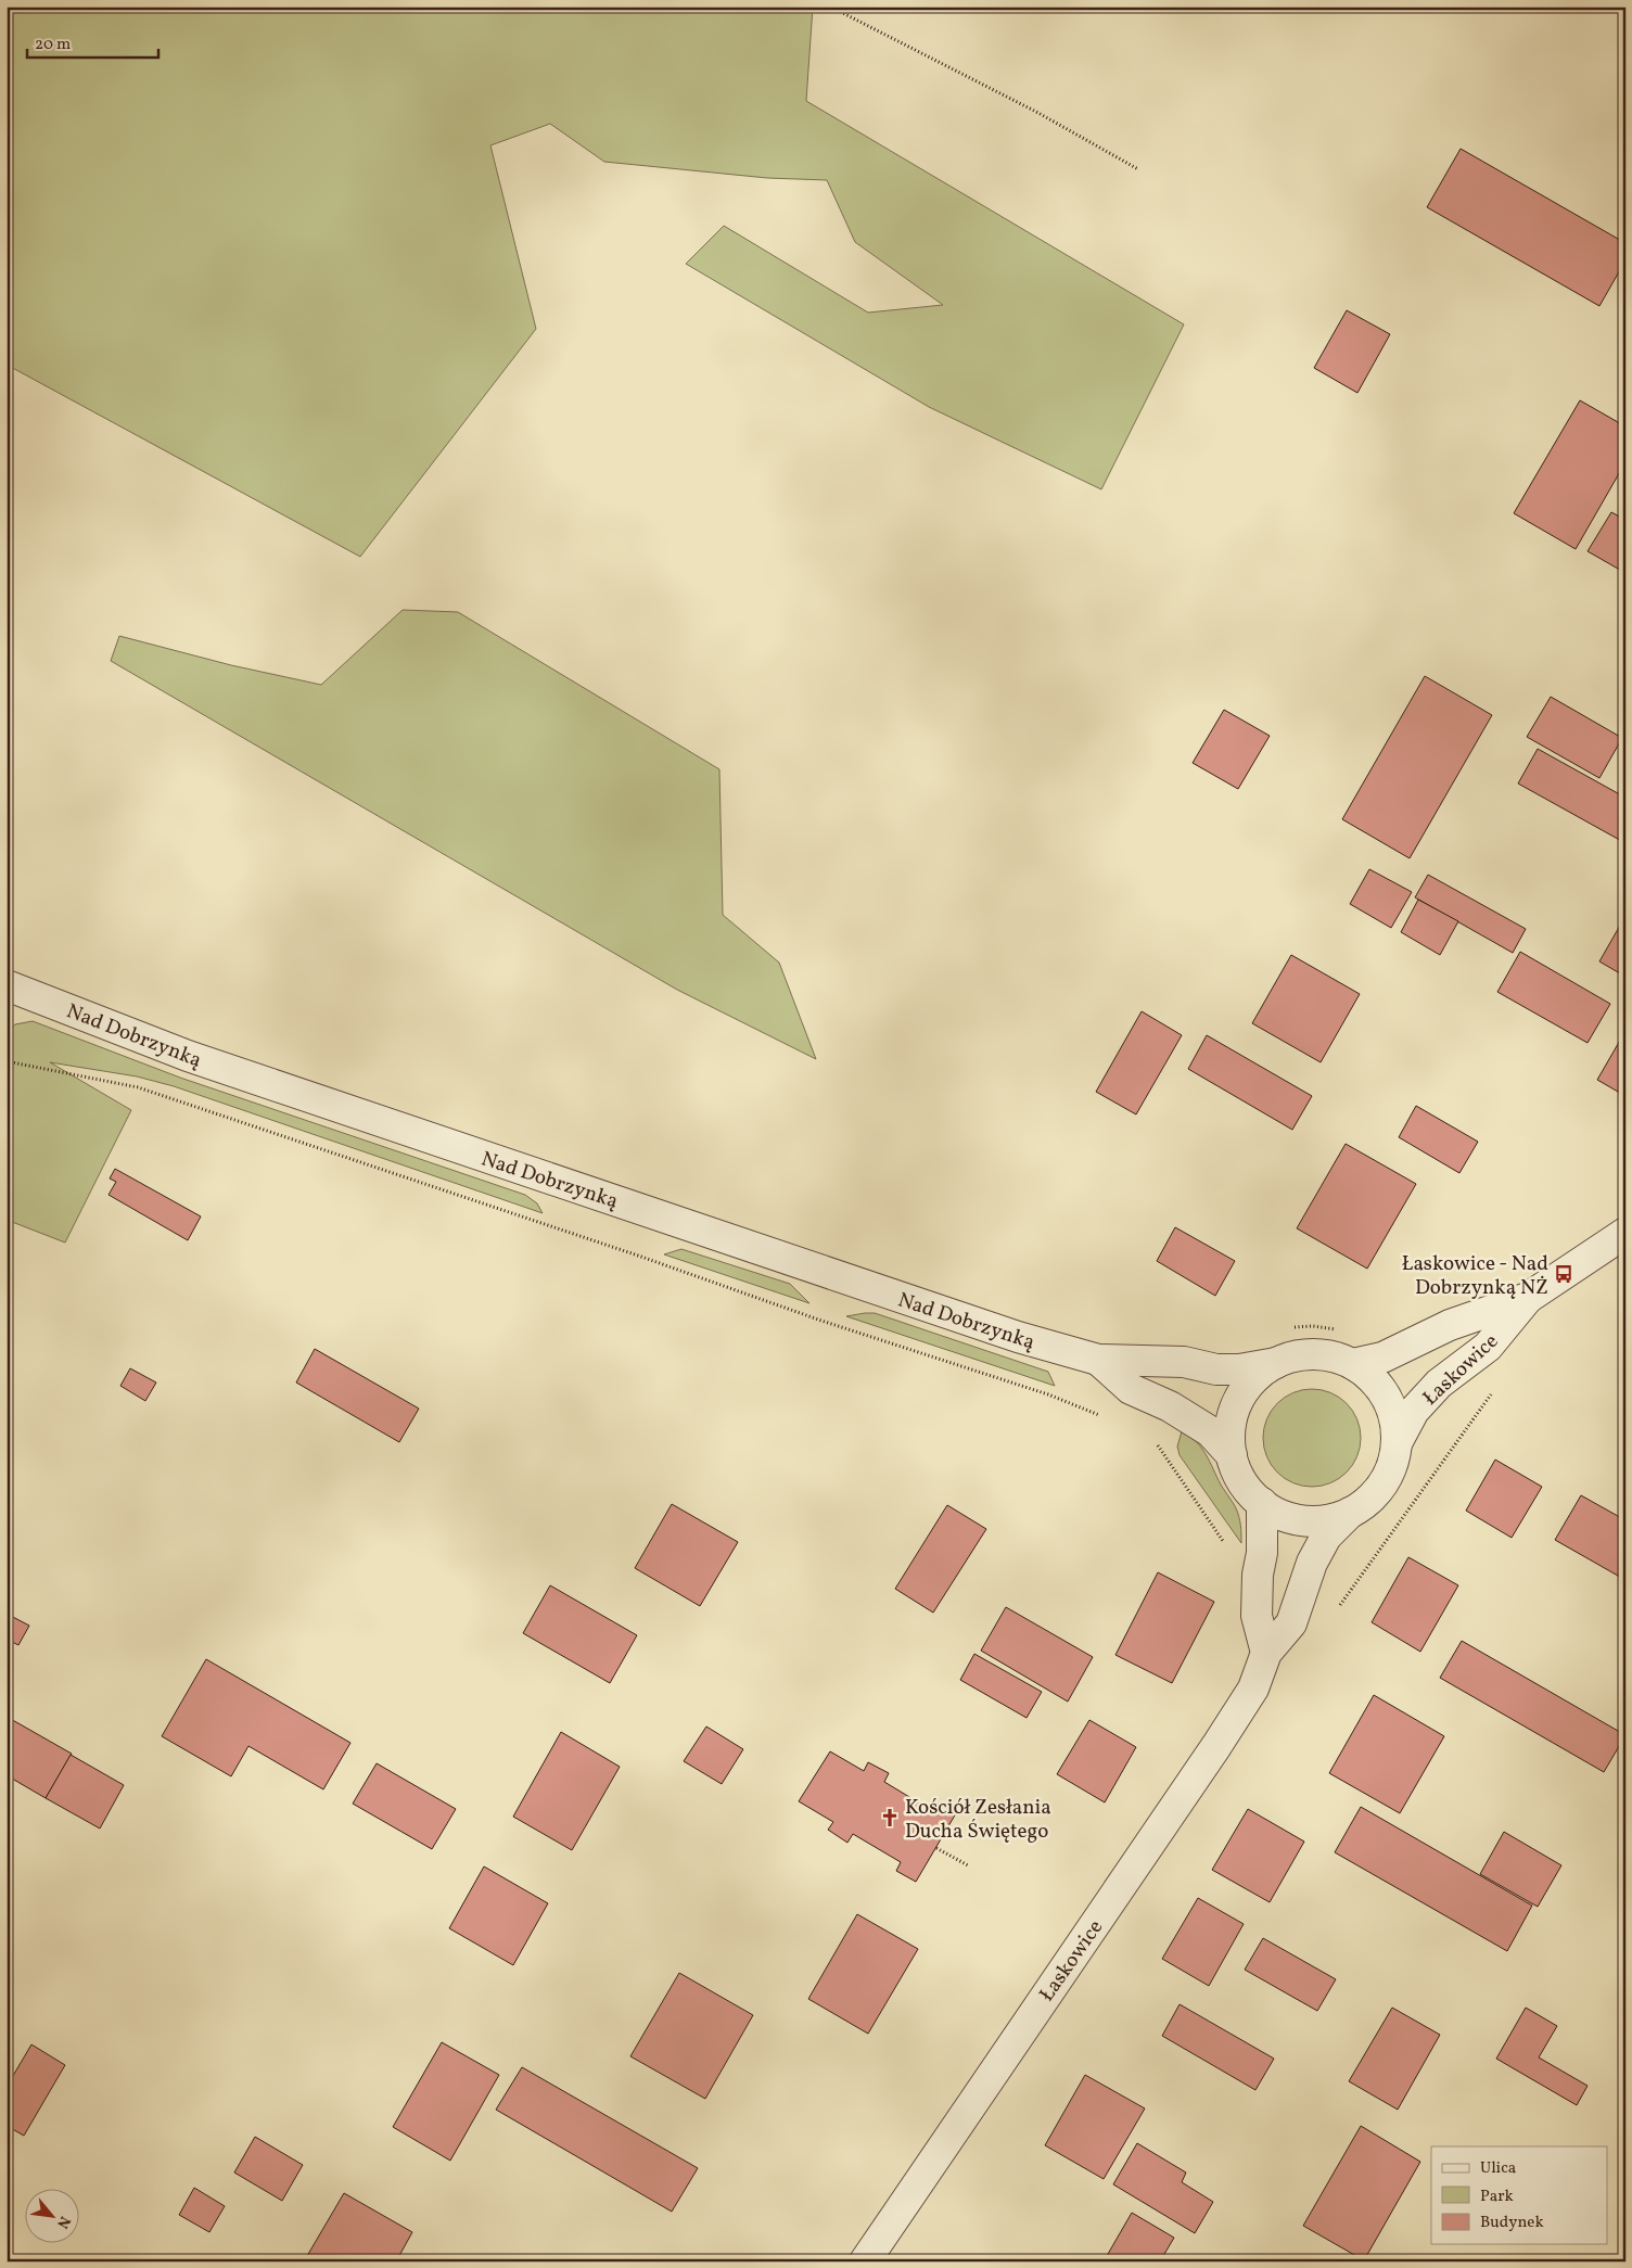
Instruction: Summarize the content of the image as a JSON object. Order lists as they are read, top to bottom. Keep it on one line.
{"streets":{"street":["Nad Dobrzynką","Łaskowice"]},"crossings":[["Nad Dobrzynką","Łaskowice"]],"places":{"bus stop":["Łaskowice - Nad Dobrzynką NŻ"],"church":["Kościół Zesłania Ducha Świętego"]},"legend":["Ulica","Park","Budynek"],"scale_bar":"20 m","north":"bottom right"}
